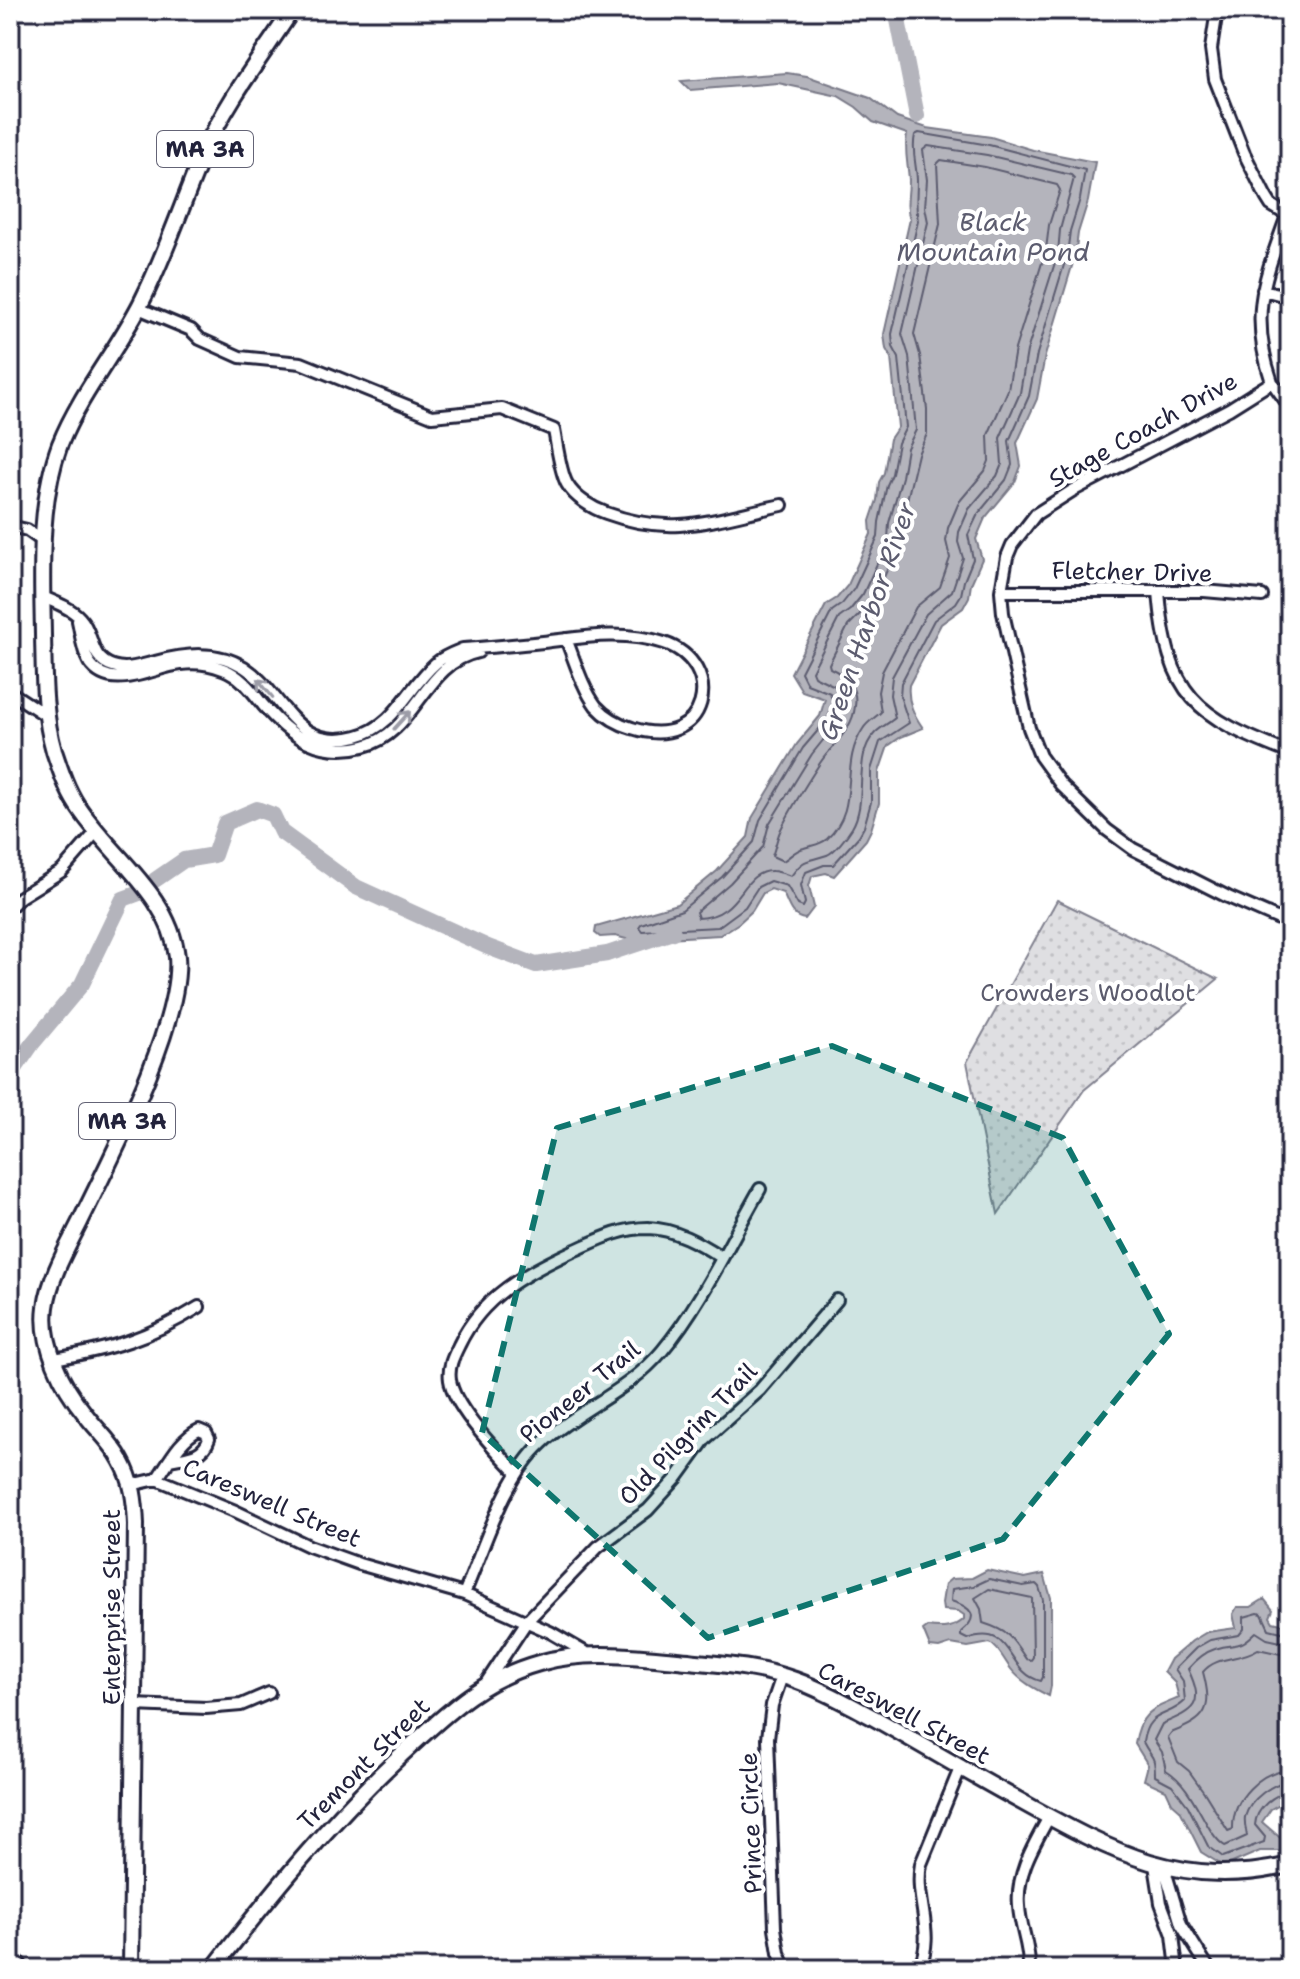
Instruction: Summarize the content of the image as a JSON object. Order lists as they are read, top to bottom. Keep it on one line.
{"streets":{"main road":["MA 3A","Careswell Street","Enterprise Street","Tremont Street"],"street":["Stage Coach Drive","Fletcher Drive","Pioneer Trail","Old Pilgrim Trail","Prince Circle"]},"crossings":[["MA 3A","Enterprise Street"],["Stage Coach Drive","Fletcher Drive"],["Pioneer Trail","Careswell Street"],["Old Pilgrim Trail","Careswell Street"],["Old Pilgrim Trail","Tremont Street"],["Careswell Street","Enterprise Street"],["Careswell Street","Tremont Street"],["Careswell Street","Prince Circle"]],"water":["Black Mountain Pond","Green Harbor River"],"parks":["Crowders Woodlot"]}
